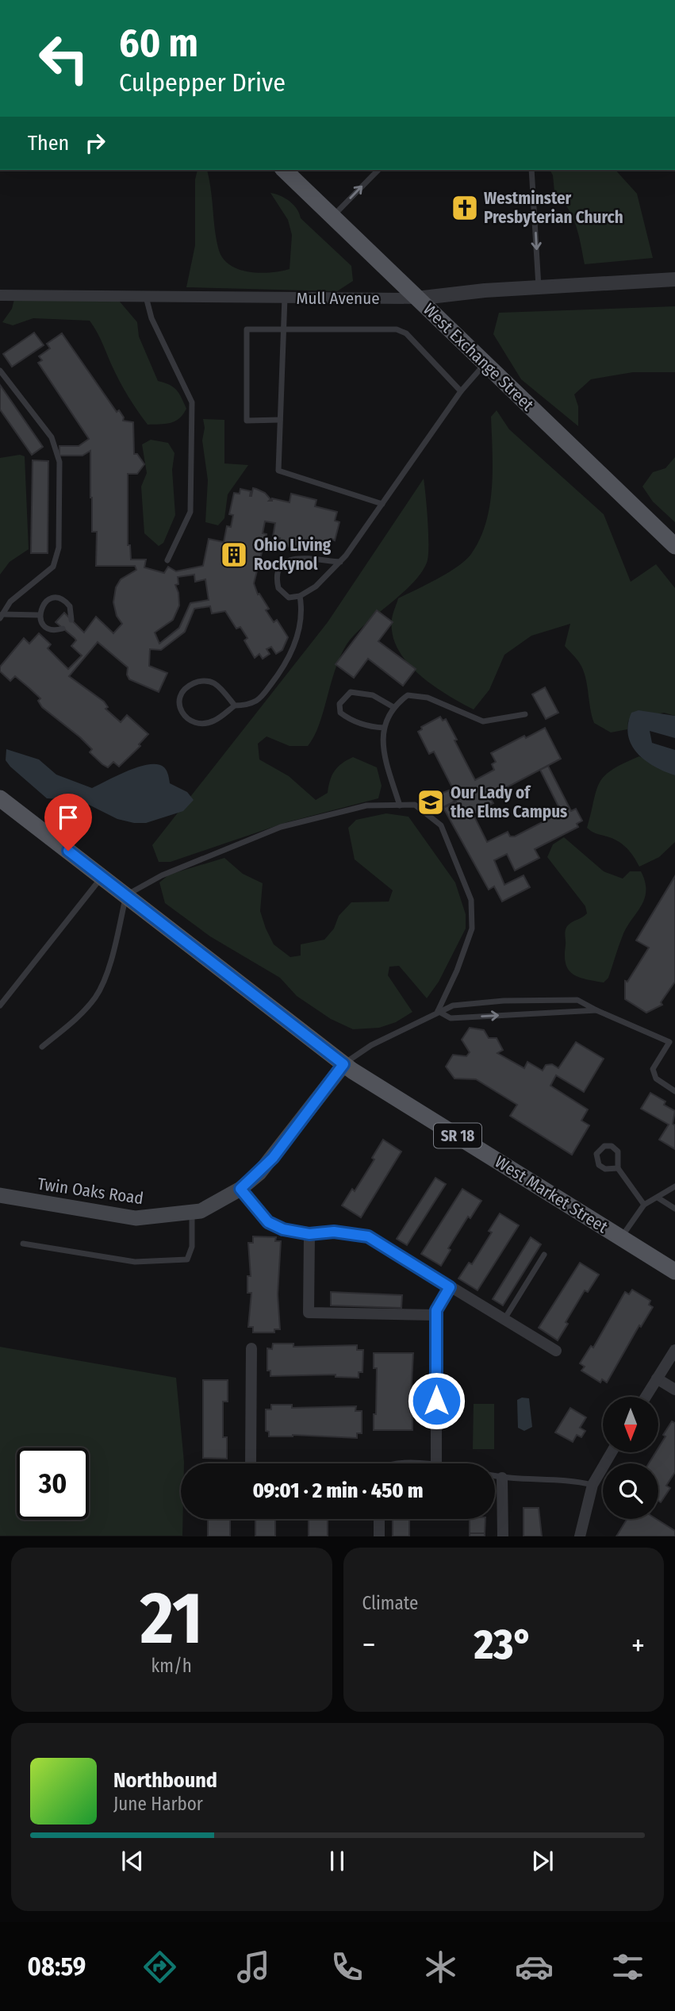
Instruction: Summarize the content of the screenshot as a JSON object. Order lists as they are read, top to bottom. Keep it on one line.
{"streets":{"main road":["West Exchange Street","SR 18","Twin Oaks Road","West Market Street"],"street":["Mull Avenue"]},"crossings":[["Mull Avenue","West Exchange Street"],["Twin Oaks Road","West Market Street"]],"places":{"church":["Westminster Presbyterian Church"],"building":["Ohio Living Rockynol"],"school or university":["Our Lady of the Elms Campus"]},"north":"bottom","page":{"turn":["60 m","Culpepper Drive"],"then":"Then","limit":"30","trip":"09:01 · 2 min · 450 m","tile":[["21","km/h"],"Climate"],"heat":["−","23°","+"],"song":["Northbound","June Harbor"],"tabs":"08:59"}}
